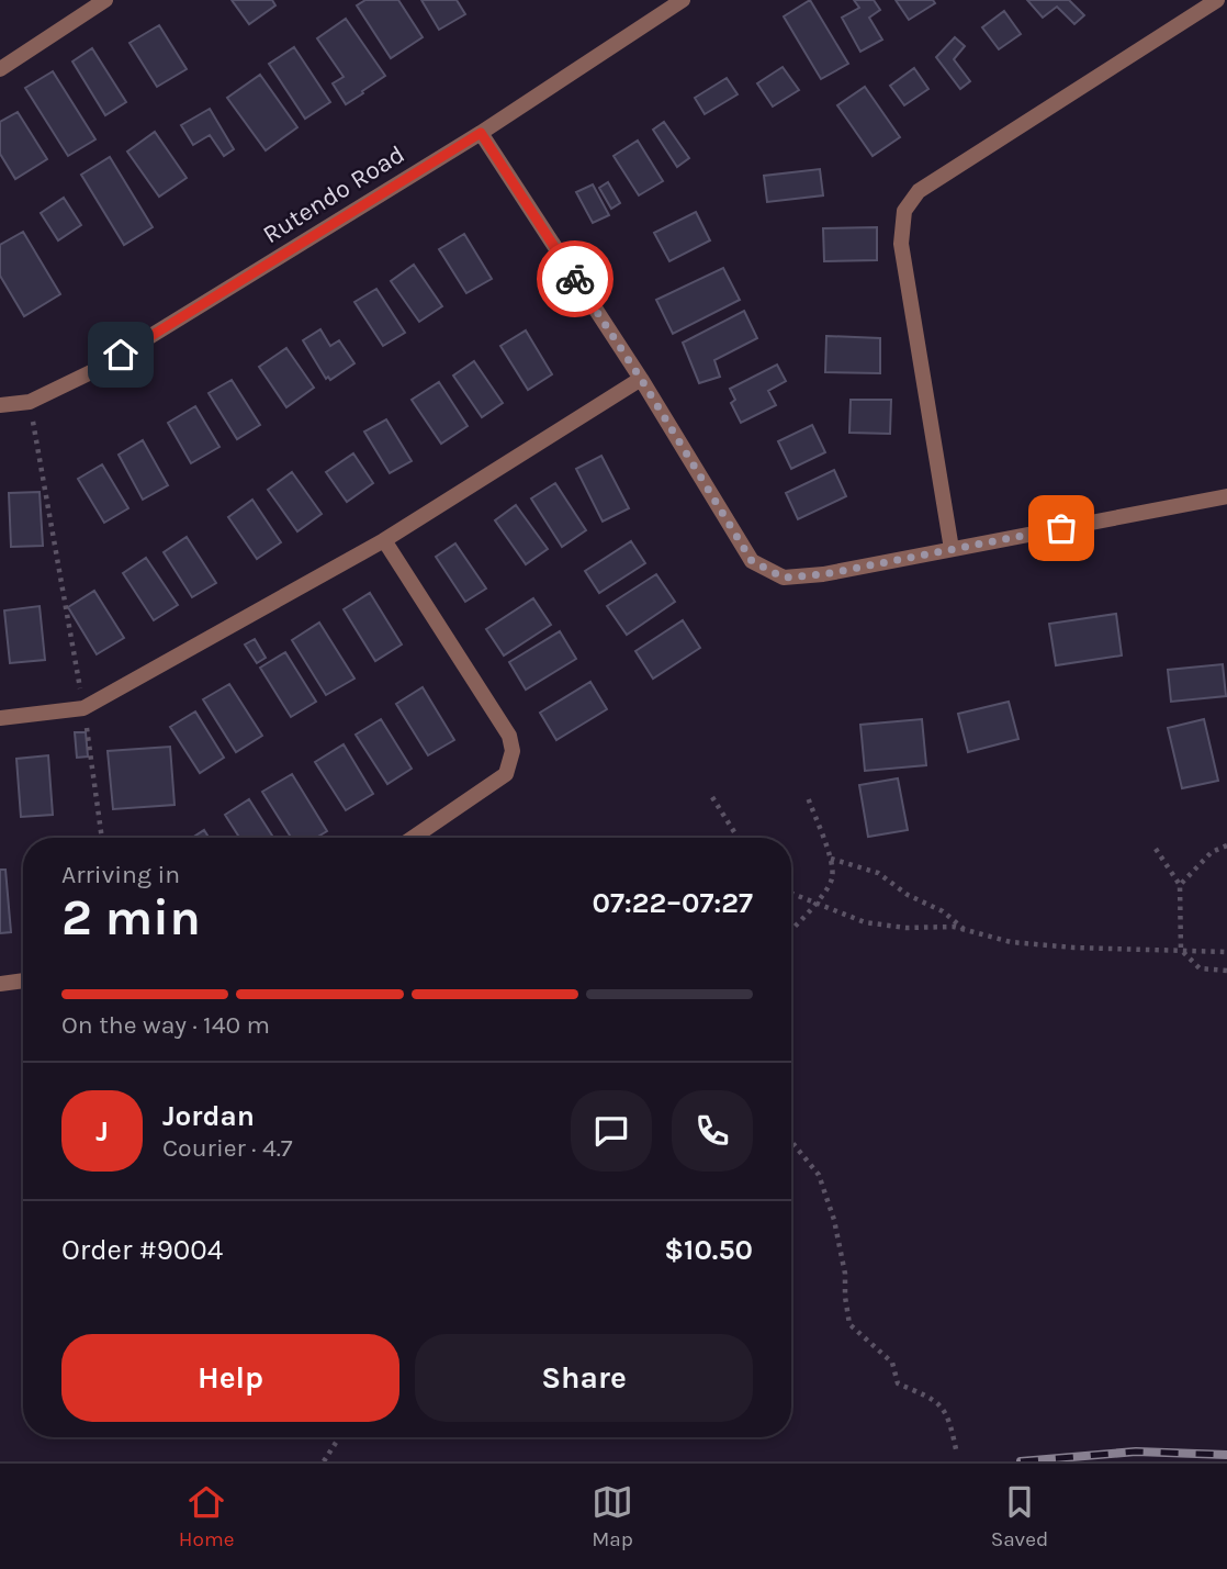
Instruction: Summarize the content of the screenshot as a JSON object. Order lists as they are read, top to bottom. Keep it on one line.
{"streets":{"street":["Rutendo Road"]},"page":{"heading":["2 min","Arriving in","07:22–07:27"],"panel":["Jordan","Courier · 4.7","Order #9004","$10.50"],"bar":"On the way · 140 m","round":"J","buttons":["Help","Share"],"tabs":["Home","Map","Saved"]}}
